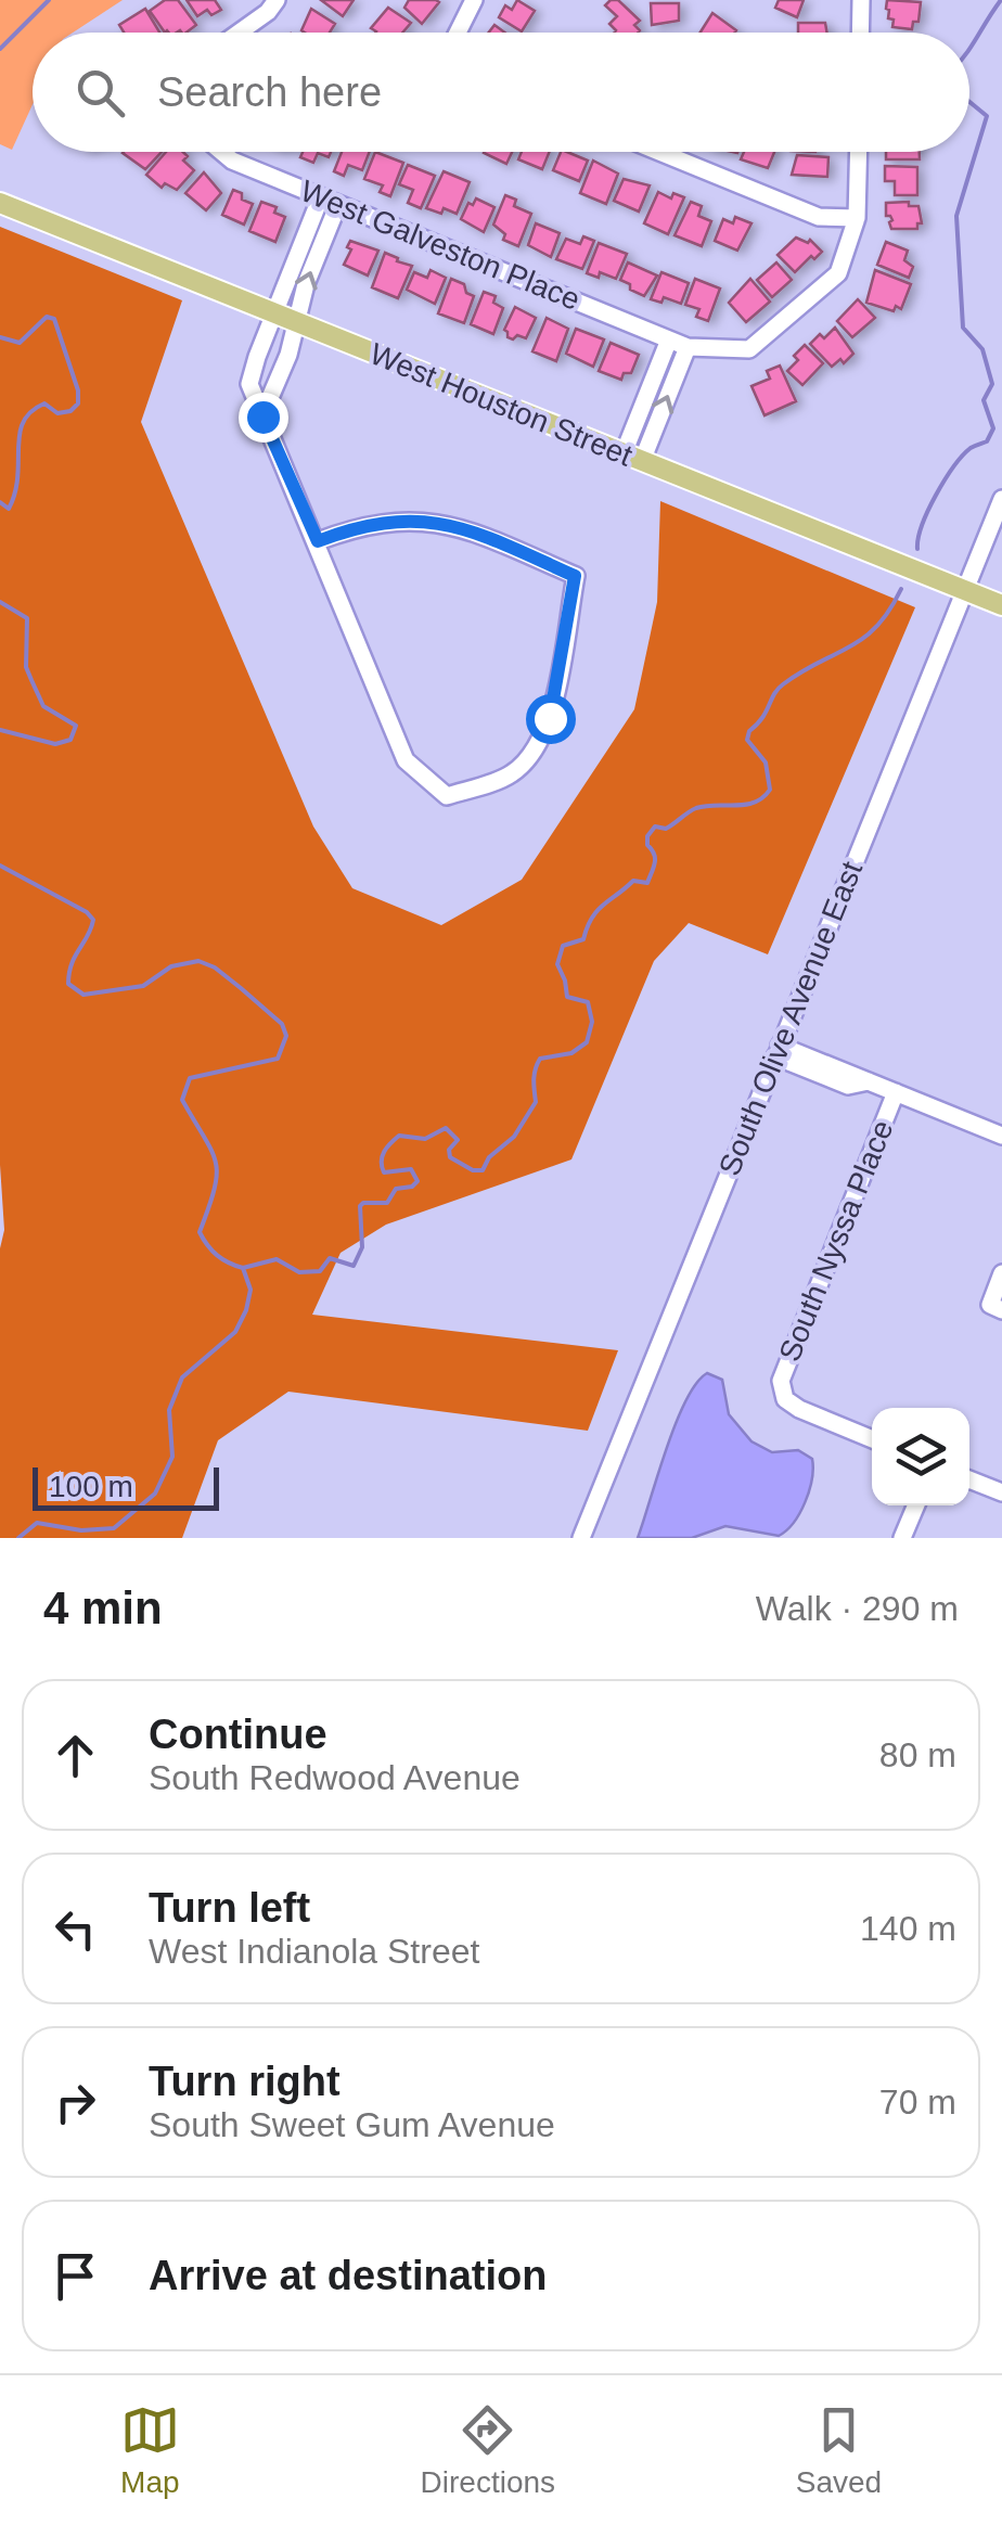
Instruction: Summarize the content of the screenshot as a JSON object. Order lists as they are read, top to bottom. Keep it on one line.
{"streets":{"main road":["West Houston Street"],"street":["West Galveston Place","South Olive Avenue East","South Nyssa Place"]},"crossings":[["West Houston Street","South Olive Avenue East"]],"scale_bar":"100 m","page":{"search":"Search here","scale":"100 m","heading":["4 min","Walk · 290 m"],"list":[["Continue","South Redwood Avenue","80 m"],["Turn left","West Indianola Street","140 m"],["Turn right","South Sweet Gum Avenue","70 m"],"Arrive at destination"],"nav":["Map","Directions","Saved"]}}
